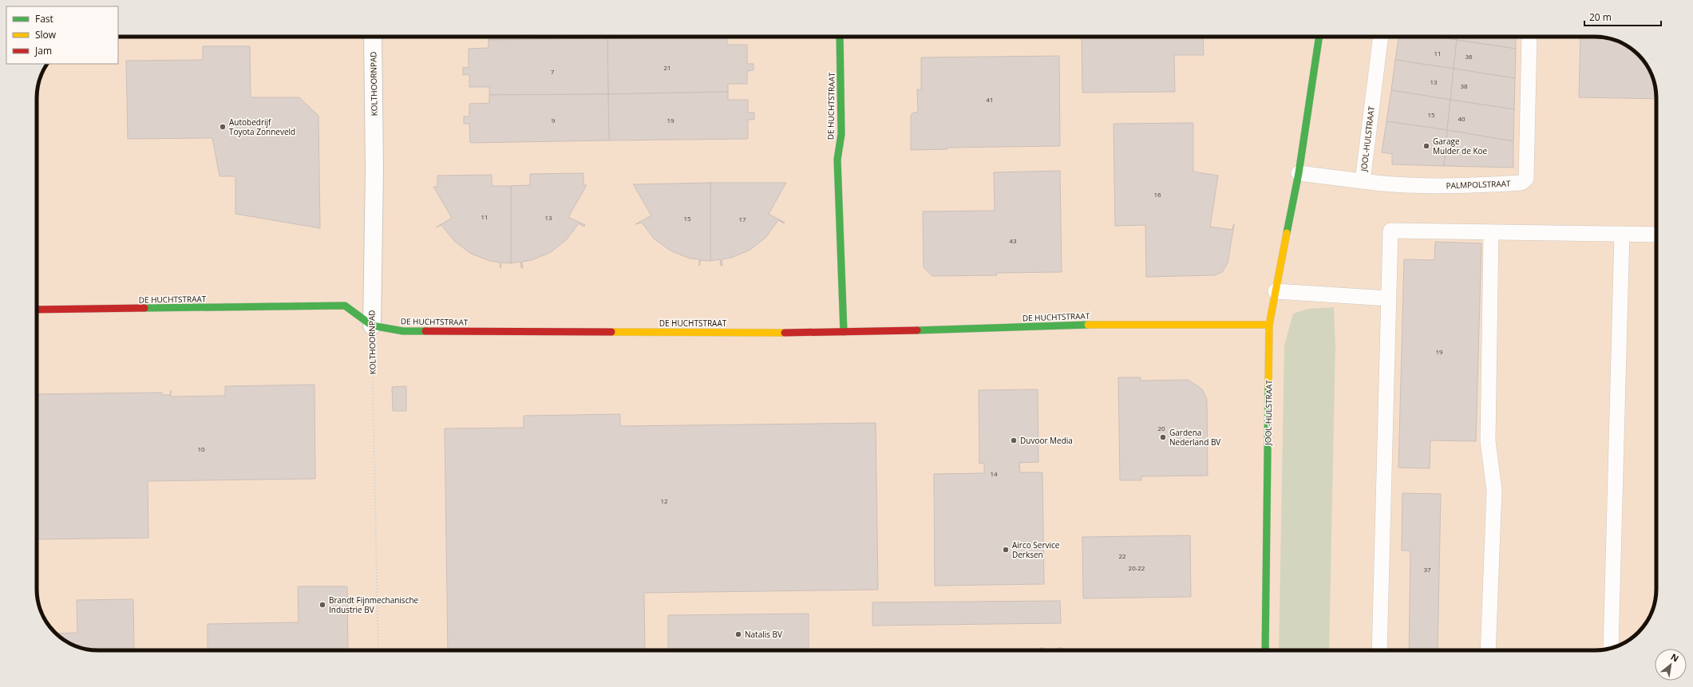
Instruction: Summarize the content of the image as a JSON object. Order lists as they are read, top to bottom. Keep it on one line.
{"streets":{"street":["KOLTHOORNPAD","DE HUCHTSTRAAT","JOOL-HULSTRAAT"],"lane":["PALMPOLSTRAAT"]},"crossings":[["KOLTHOORNPAD","DE HUCHTSTRAAT"],["DE HUCHTSTRAAT","JOOL-HULSTRAAT"],["JOOL-HULSTRAAT","PALMPOLSTRAAT"]],"places":["Autobedrijf Toyota Zonneveld","Garage Mulder de Koe","Gardena Nederland BV","Duvoor Media","Airco Service Derksen","Brandt Fijnmechanische Industrie BV","Natalis BV"],"house_numbers":["11","36","21","7","13","38","41","15","40","9","19","16","11","13","15","17","43","19","20","10","14","12","22","20-22","37"],"legend":["Fast","Slow","Jam"],"scale_bar":"20 m","north":"top right"}
